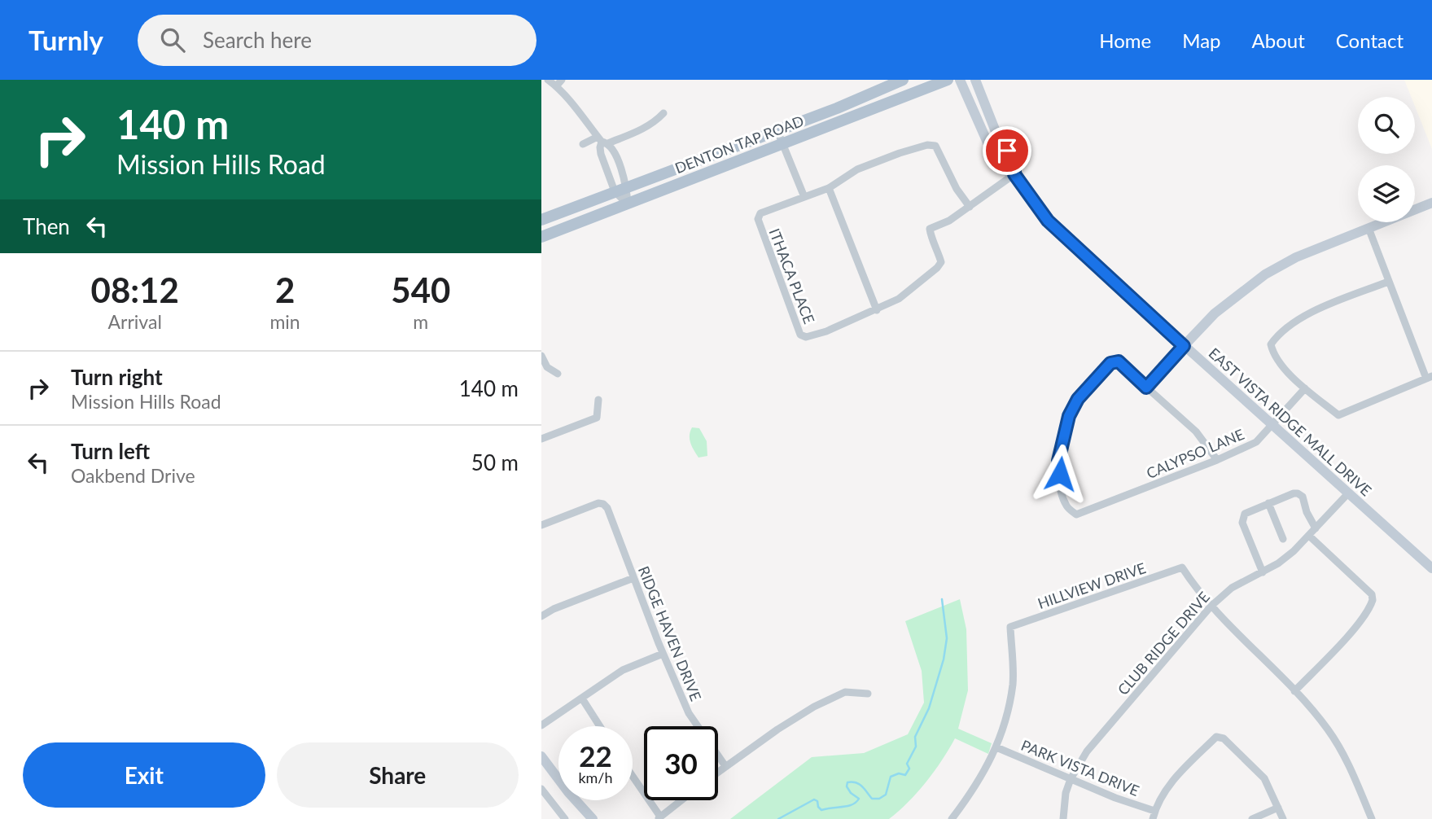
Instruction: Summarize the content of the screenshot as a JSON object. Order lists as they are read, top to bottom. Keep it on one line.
{"streets":{"main road":["DENTON TAP ROAD","EAST VISTA RIDGE MALL DRIVE"],"street":["ITHACA PLACE","CALYPSO LANE","HILLVIEW DRIVE","RIDGE HAVEN DRIVE","CLUB RIDGE DRIVE","PARK VISTA DRIVE"]},"crossings":[["ITHACA PLACE","EAST VISTA RIDGE MALL DRIVE"],["EAST VISTA RIDGE MALL DRIVE","CALYPSO LANE"],["EAST VISTA RIDGE MALL DRIVE","CLUB RIDGE DRIVE"],["HILLVIEW DRIVE","CLUB RIDGE DRIVE"],["HILLVIEW DRIVE","PARK VISTA DRIVE"],["CLUB RIDGE DRIVE","PARK VISTA DRIVE"]],"page":{"header":"Turnly","search":"Search here","nav":["Home","Map","About","Contact"],"turn":["140 m","Mission Hills Road"],"then":"Then","eta":["08:12","Arrival","2","min","540","m"],"list":[{"name":"Turn right","note":"Mission Hills Road","value":"140 m"},{"name":"Turn left","note":"Oakbend Drive","value":"50 m"}],"speed":"22 km/h","limit":"30","buttons":["Exit","Share"]}}
